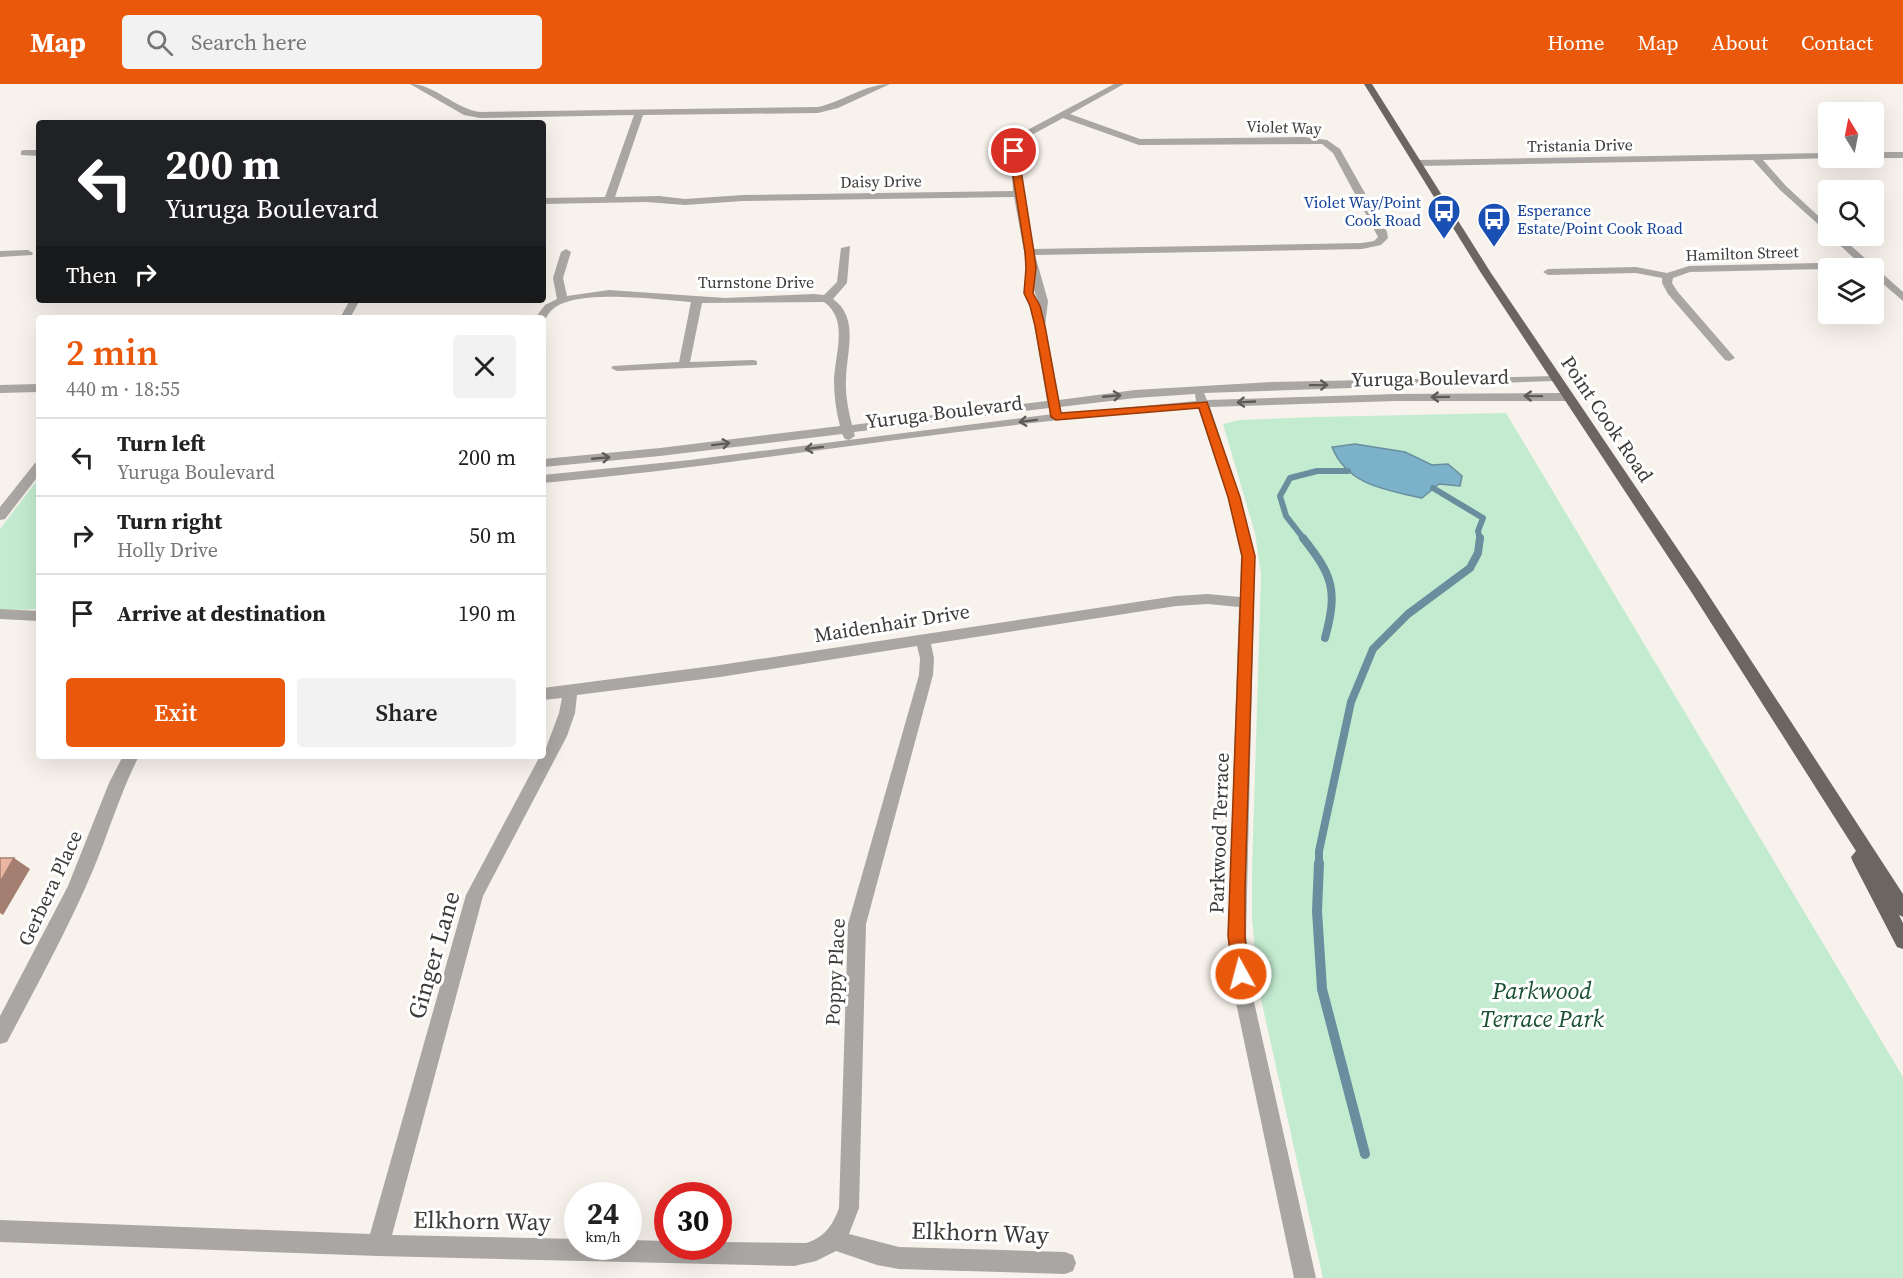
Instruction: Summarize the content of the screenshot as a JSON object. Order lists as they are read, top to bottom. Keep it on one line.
{"streets":{"main road":["Point Cook Road"],"street":["Violet Way","Tristania Drive","Daisy Drive","Hamilton Street","Turnstone Drive","Yuruga Boulevard","Maidenhair Drive","Parkwood Terrace","Gerbera Place","Ginger Lane","Poppy Place","Elkhorn Way"]},"crossings":[["Tristania Drive","Point Cook Road"],["Turnstone Drive","Yuruga Boulevard"],["Yuruga Boulevard","Point Cook Road"],["Yuruga Boulevard","Parkwood Terrace"],["Maidenhair Drive","Parkwood Terrace"],["Maidenhair Drive","Ginger Lane"],["Maidenhair Drive","Poppy Place"],["Ginger Lane","Elkhorn Way"],["Poppy Place","Elkhorn Way"]],"parks":["Parkwood Terrace Park"],"places":{"bus stop":["Violet Way/Point Cook Road","Esperance Estate/Point Cook Road"]},"north":"top","page":{"header":"Map","search":"Search here","nav":["Home","Map","About","Contact"],"turn":["200 m","Yuruga Boulevard"],"then":"Then","heading":["2 min","440 m · 18:55"],"list":[{"name":"Turn left","note":"Yuruga Boulevard","value":"200 m"},{"name":"Turn right","note":"Holly Drive","value":"50 m"},{"name":"Arrive at destination","value":"190 m"}],"buttons":["Exit","Share"],"speed":"24 km/h","limit":"30"}}
